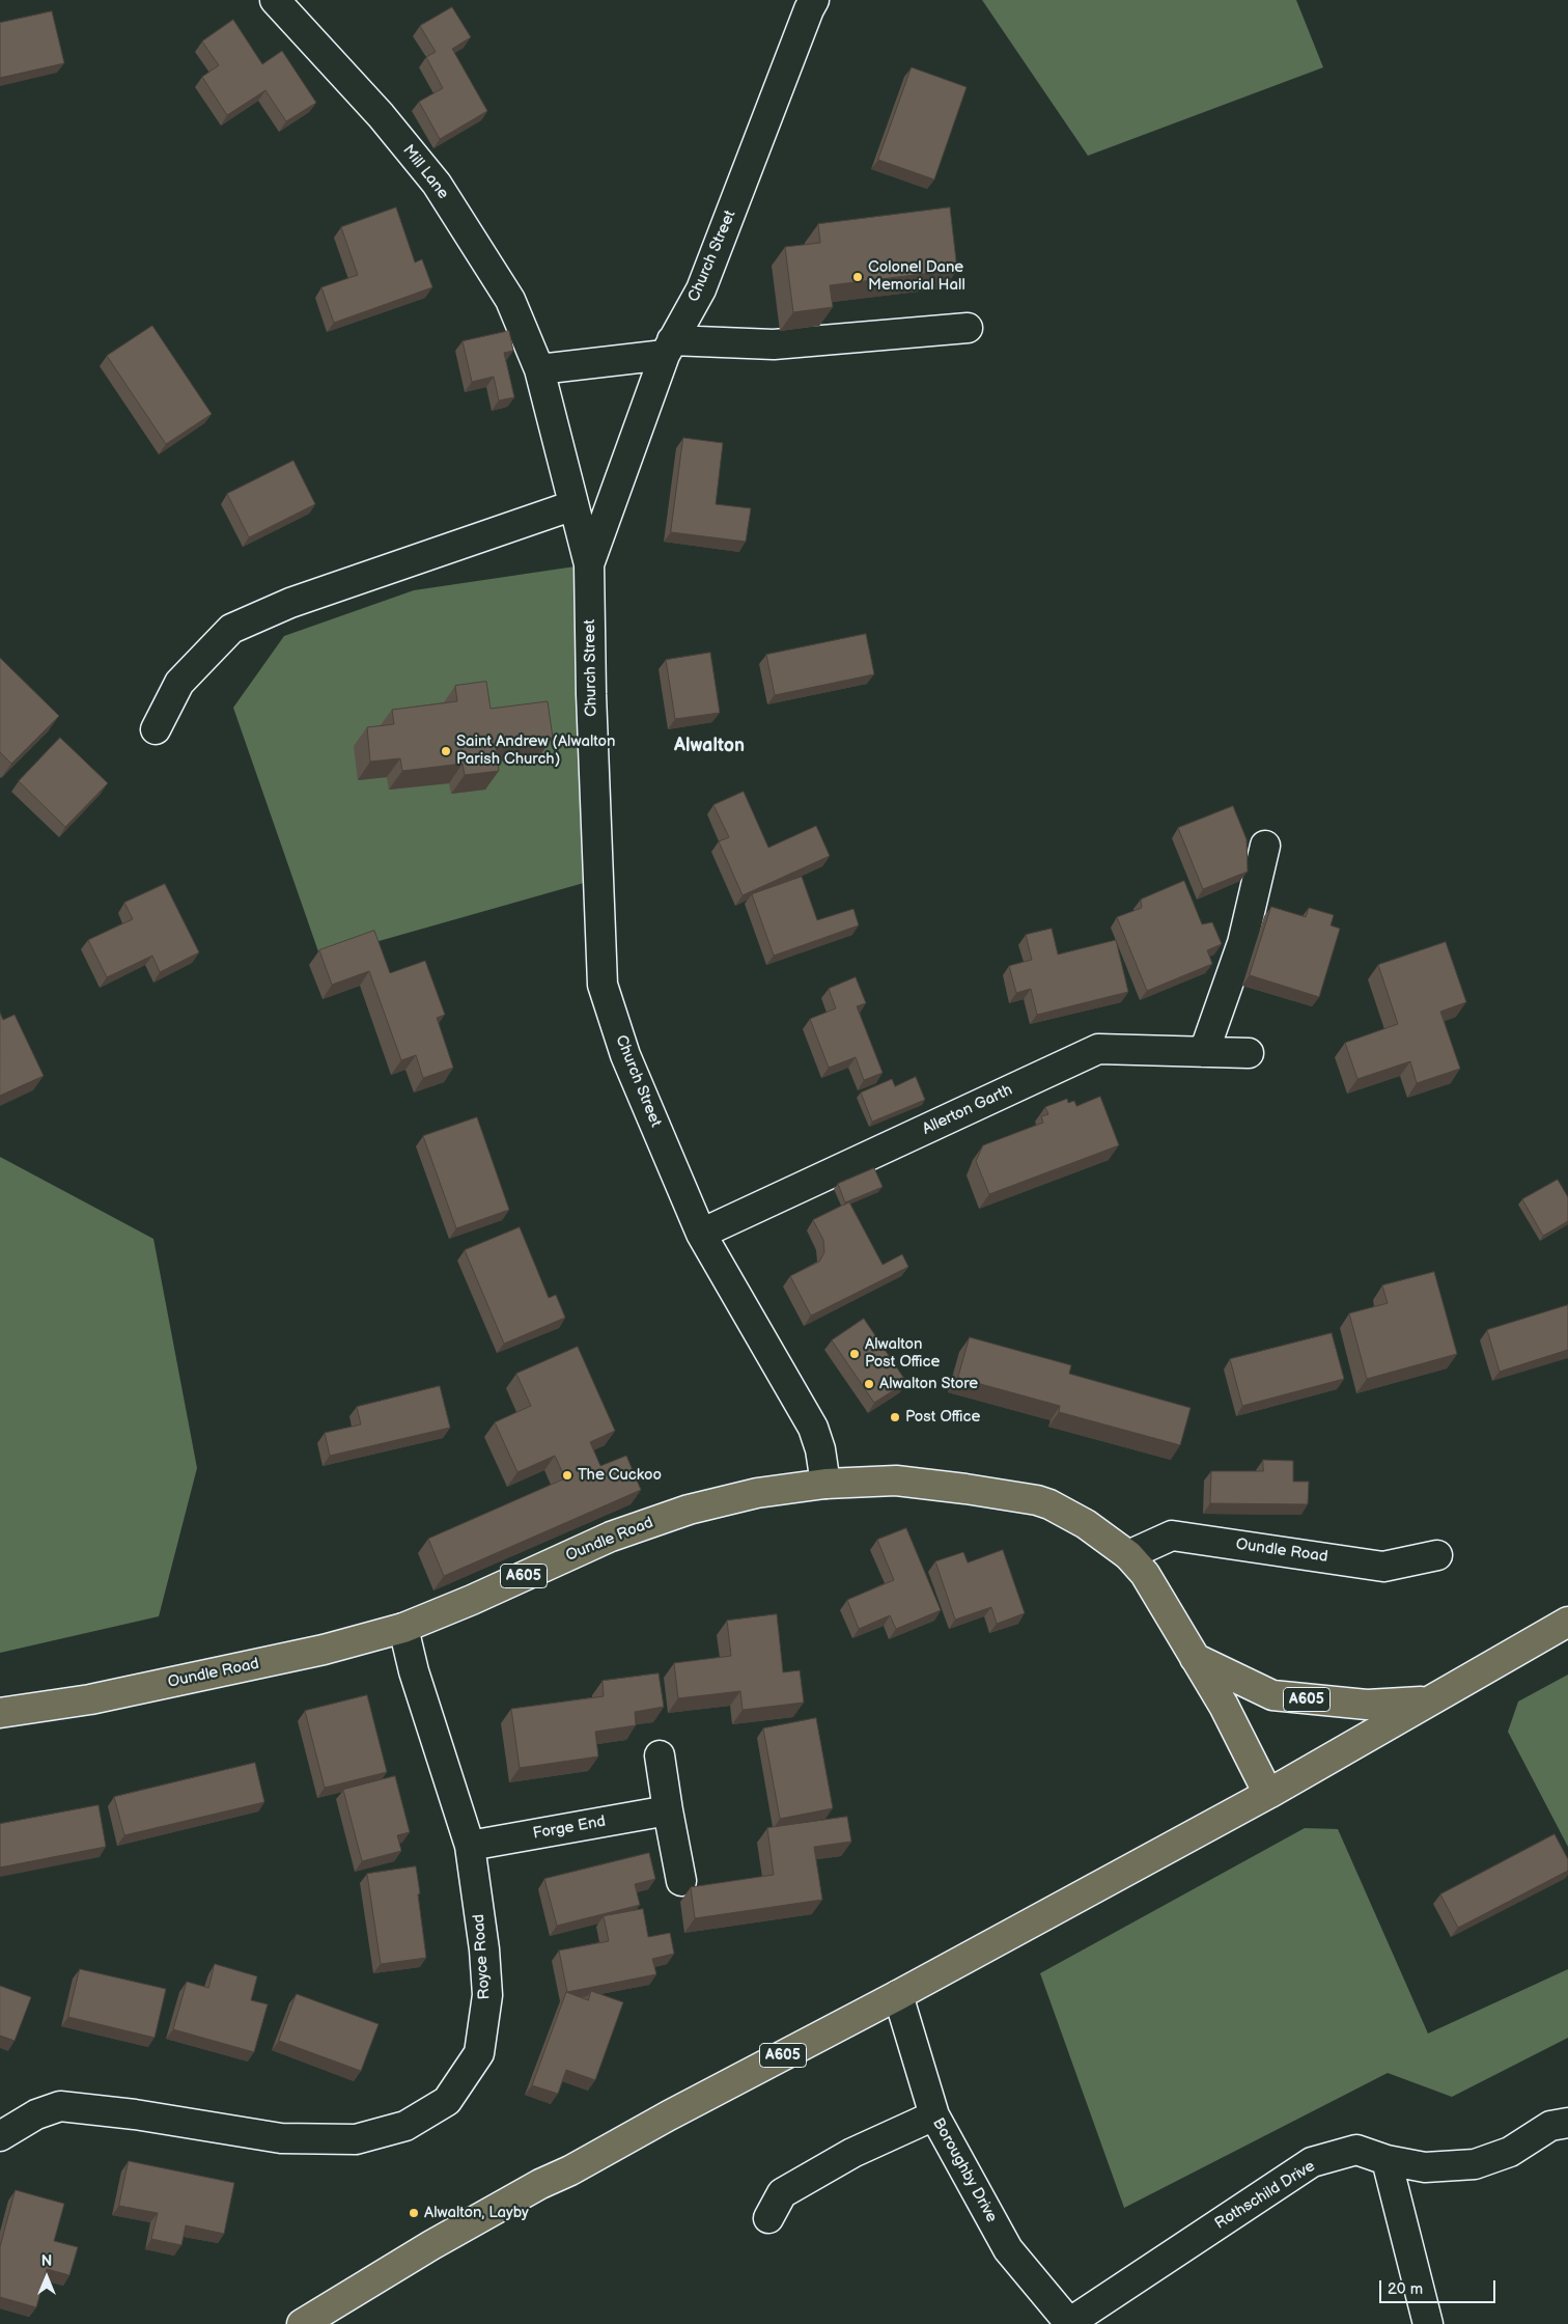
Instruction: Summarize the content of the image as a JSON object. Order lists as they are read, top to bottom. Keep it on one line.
{"streets":{"main road":["Oundle Road","A605"],"street":["Mill Lane","Church Street","Allerton Garth","Forge End","Royce Road","Boroughby Drive","Rothschild Drive"]},"crossings":[["Mill Lane","Church Street"],["Church Street","Allerton Garth"],["Church Street","Oundle Road"],["Oundle Road","A605"],["Oundle Road","Royce Road"],["A605","Boroughby Drive"],["Forge End","Royce Road"],["Boroughby Drive","Rothschild Drive"]],"districts":["Alwalton"],"places":["Colonel Dane Memorial Hall","Saint Andrew (Alwalton Parish Church)","Alwalton Post Office","Alwalton Store","Post Office","The Cuckoo","Alwalton, Layby"],"scale_bar":"20 m","north":"top"}
